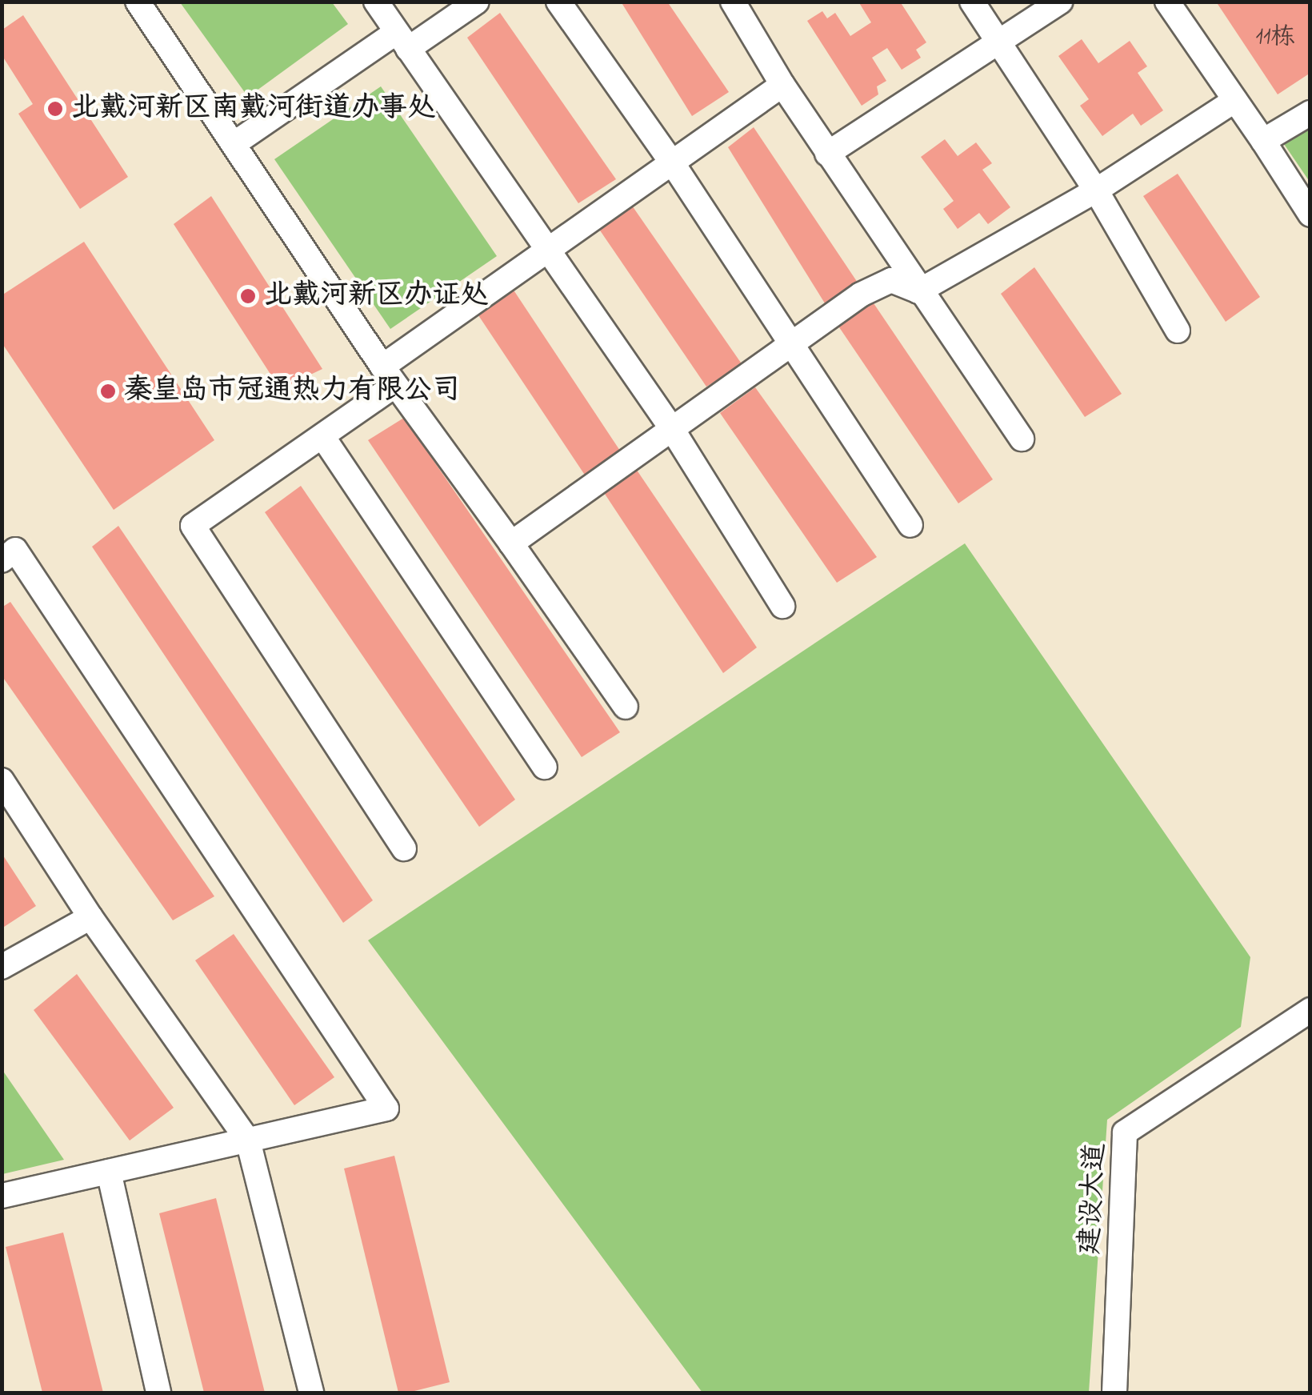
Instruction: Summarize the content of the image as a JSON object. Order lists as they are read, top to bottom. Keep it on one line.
{"streets":{"street":["建设大道"]},"places":["北戴河新区南戴河街道办事处","北戴河新区办证处","秦皇岛市冠通热力有限公司"],"house_numbers":["11栋"]}
